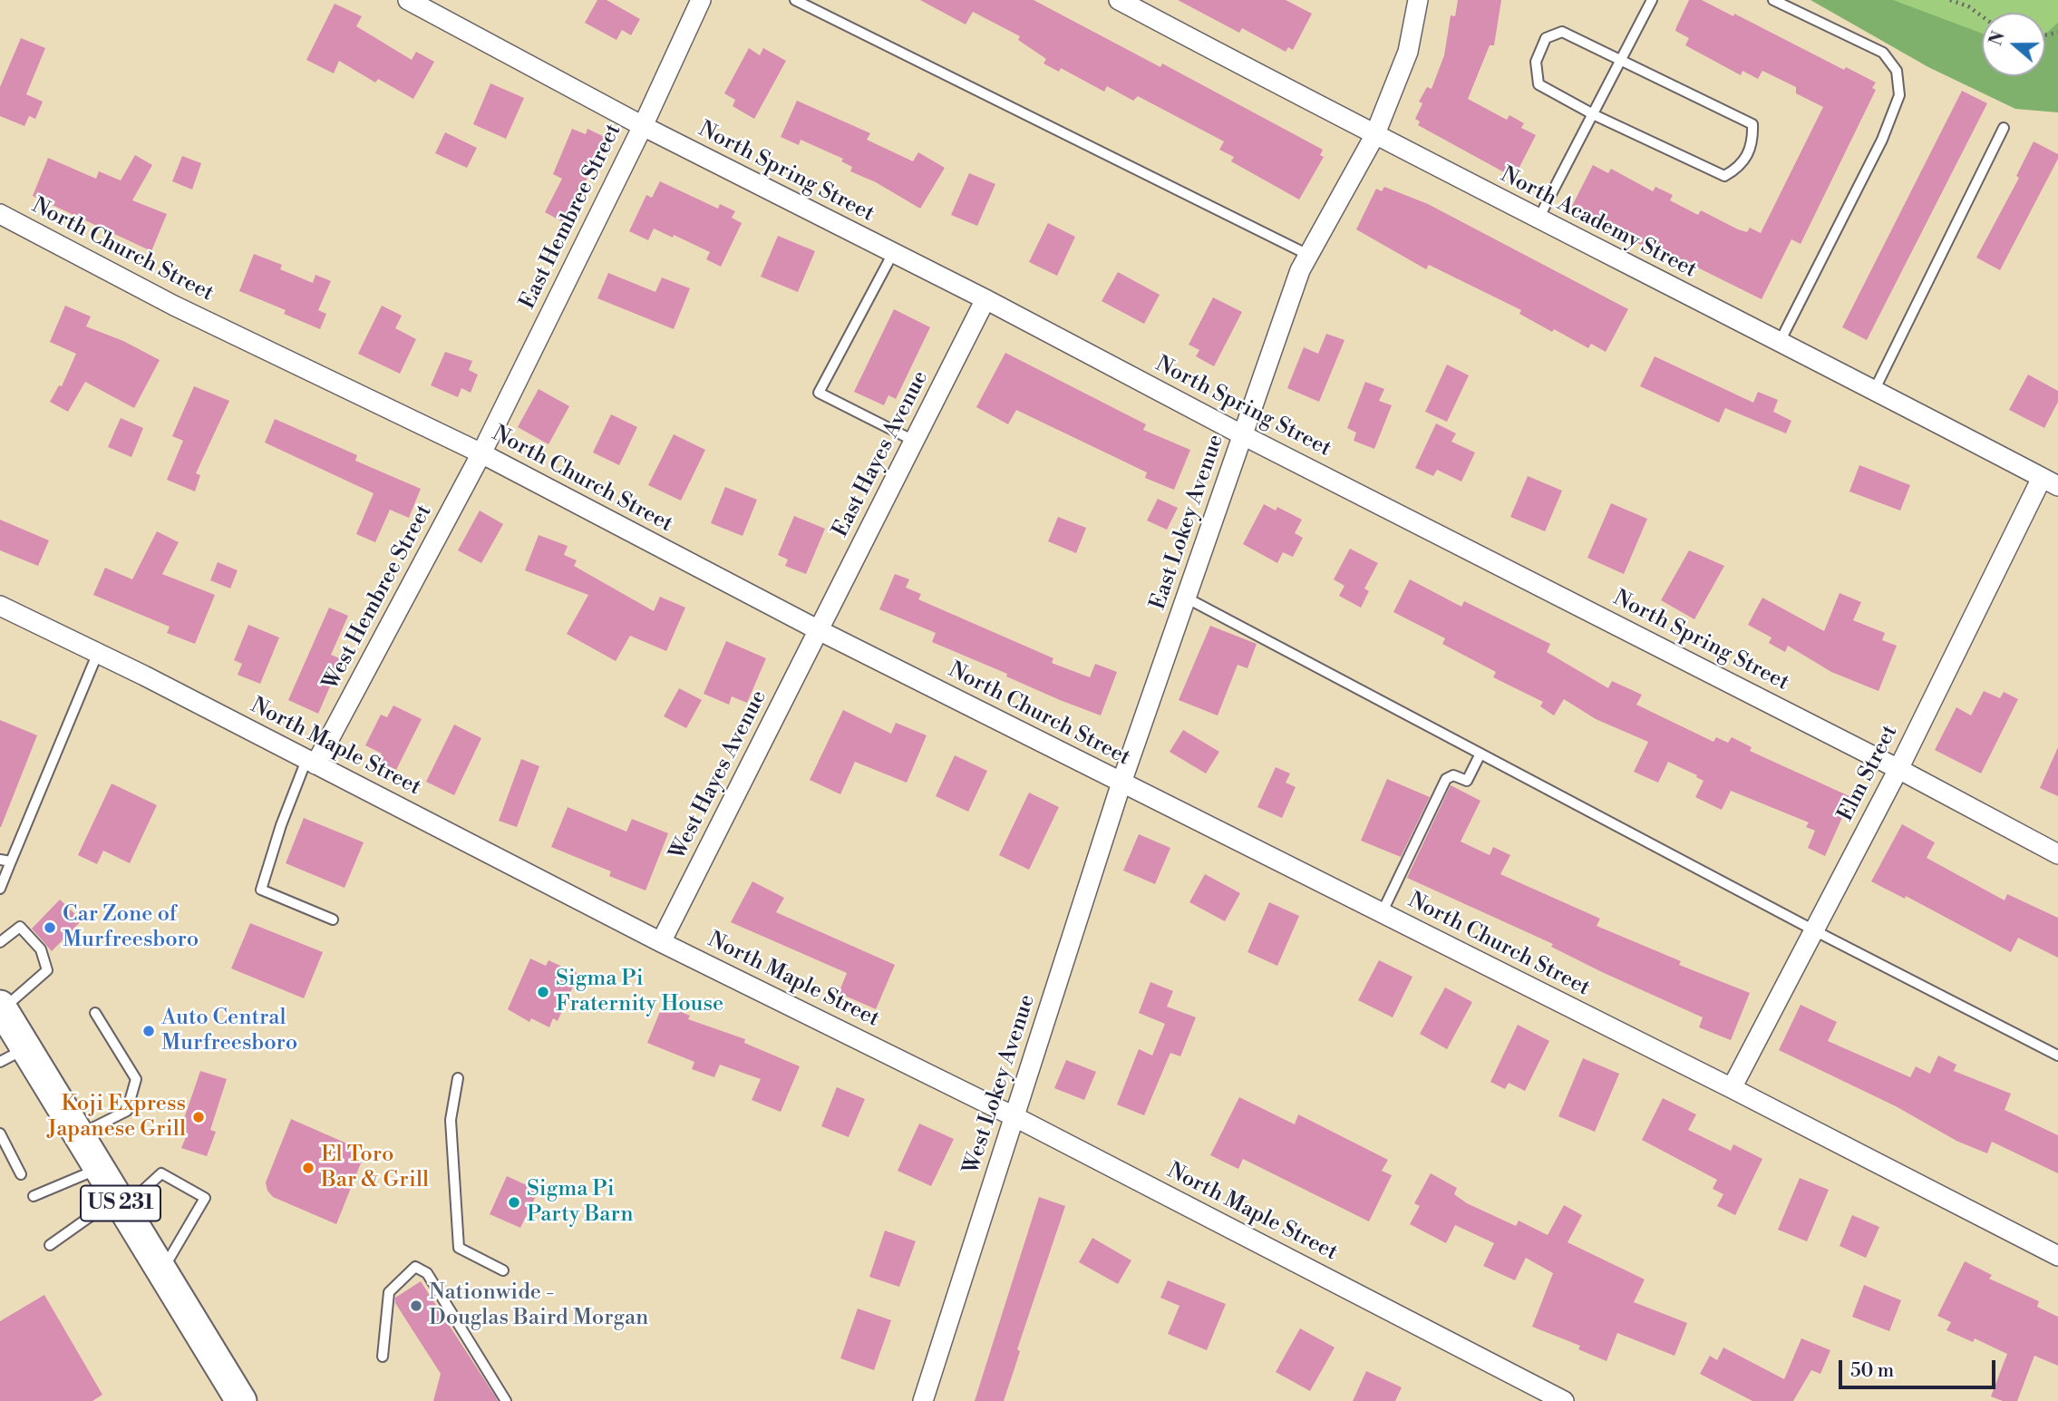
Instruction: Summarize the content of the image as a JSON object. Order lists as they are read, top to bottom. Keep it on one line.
{"streets":{"main road":["US 231"],"street":["North Spring Street","East Hembree Street","North Academy Street","North Church Street","East Hayes Avenue","East Lokey Avenue","West Hembree Street","North Maple Street","Elm Street","West Hayes Avenue","West Lokey Avenue"]},"crossings":[["North Spring Street","East Hembree Street"],["North Spring Street","East Hayes Avenue"],["North Spring Street","East Lokey Avenue"],["North Spring Street","Elm Street"],["East Hembree Street","North Church Street"],["East Hembree Street","West Hembree Street"],["North Academy Street","East Lokey Avenue"],["North Academy Street","Elm Street"],["North Church Street","East Hayes Avenue"],["North Church Street","East Lokey Avenue"],["North Church Street","West Hembree Street"],["North Church Street","Elm Street"],["North Church Street","West Hayes Avenue"],["North Church Street","West Lokey Avenue"],["East Hayes Avenue","West Hayes Avenue"],["East Lokey Avenue","West Lokey Avenue"],["West Hembree Street","North Maple Street"],["North Maple Street","West Hayes Avenue"],["North Maple Street","West Lokey Avenue"]],"places":["Car Zone of Murfreesboro","Sigma Pi Fraternity House","Auto Central Murfreesboro","Koji Express Japanese Grill","El Toro Bar & Grill","Sigma Pi Party Barn","Nationwide - Douglas Baird Morgan"],"scale_bar":"50 m","north":"left"}
